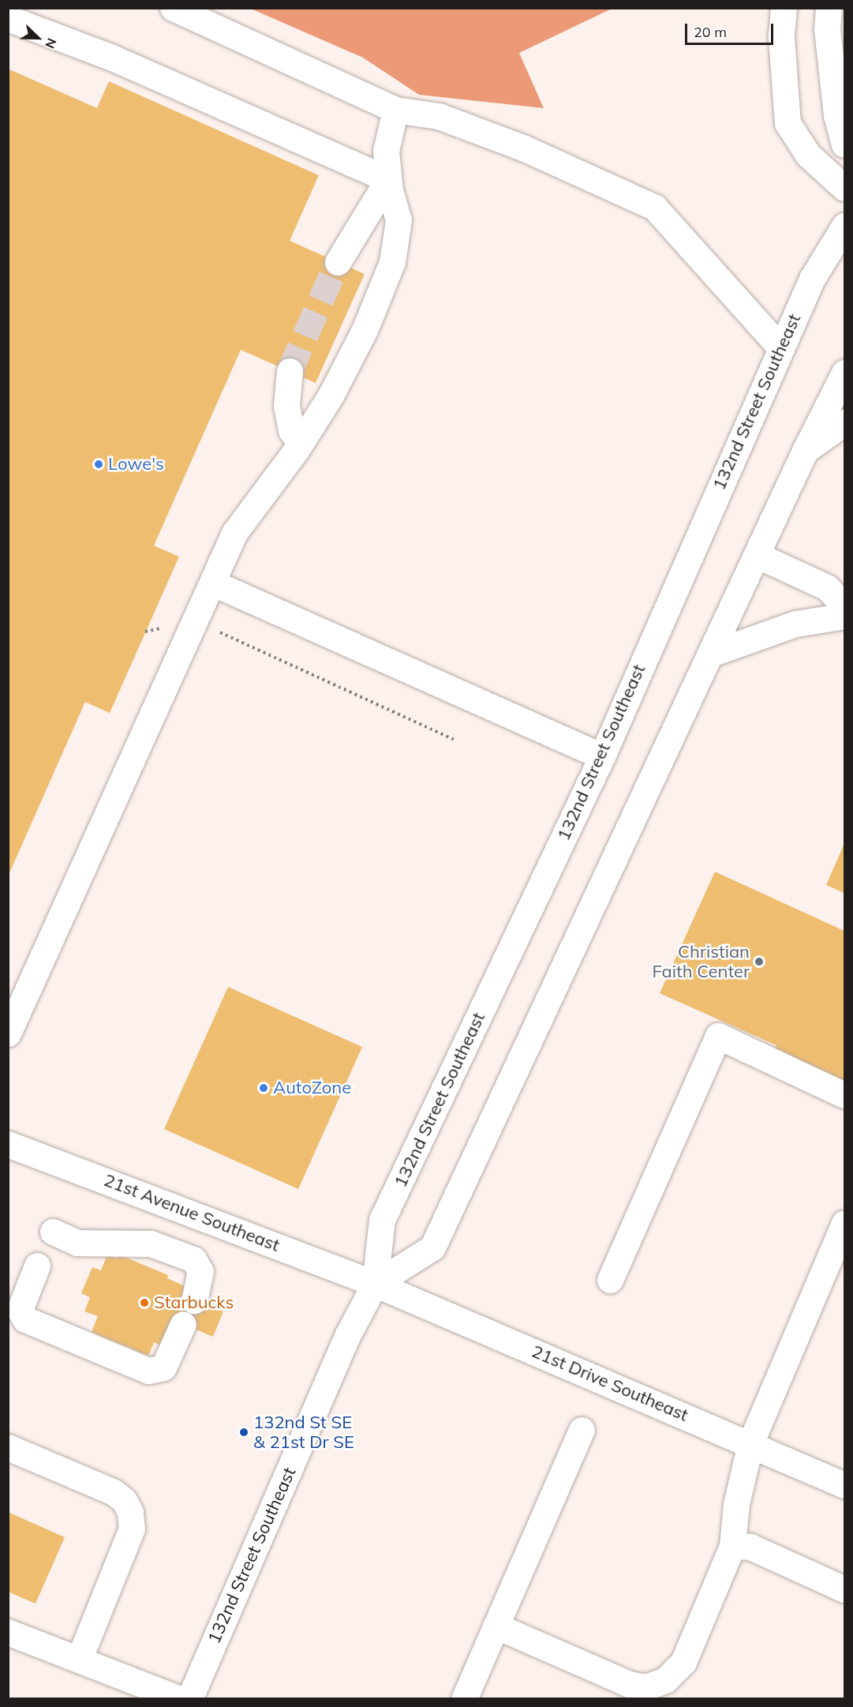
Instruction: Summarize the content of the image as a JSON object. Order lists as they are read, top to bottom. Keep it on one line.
{"streets":{"main road":["132nd Street Southeast","21st Avenue Southeast","21st Drive Southeast"]},"crossings":[["132nd Street Southeast","21st Avenue Southeast"],["132nd Street Southeast","21st Drive Southeast"],["21st Avenue Southeast","21st Drive Southeast"]],"places":["Lowe's","Christian Faith Center","AutoZone","Starbucks","132nd St SE & 21st Dr SE"],"scale_bar":"20 m","north":"bottom right"}
